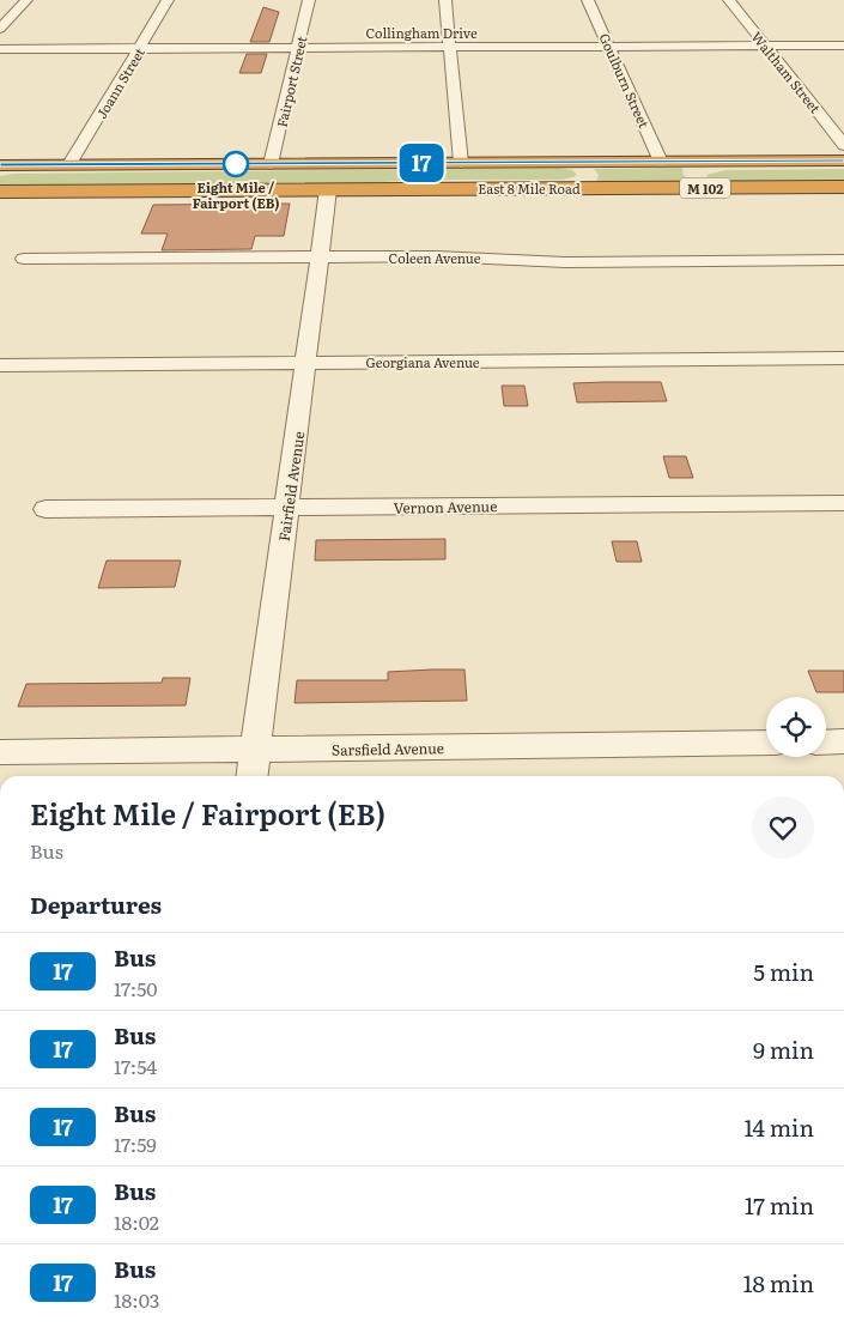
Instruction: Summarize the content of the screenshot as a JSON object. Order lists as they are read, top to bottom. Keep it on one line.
{"streets":{"highway":["East 8 Mile Road","M 102"],"street":["Collingham Drive","Waltham Street","Goulburn Street","Fairport Street","Joann Street","Coleen Avenue","Georgiana Avenue","Fairfield Avenue","Vernon Avenue","Sarsfield Avenue"]},"crossings":[["Collingham Drive","Waltham Street"],["Collingham Drive","Goulburn Street"],["Collingham Drive","Fairport Street"],["Collingham Drive","Joann Street"],["Goulburn Street","East 8 Mile Road"],["Fairport Street","East 8 Mile Road"],["Joann Street","East 8 Mile Road"],["East 8 Mile Road","Fairfield Avenue"],["Coleen Avenue","Fairfield Avenue"],["Georgiana Avenue","Fairfield Avenue"],["Fairfield Avenue","Vernon Avenue"],["Fairfield Avenue","Sarsfield Avenue"]],"places":["Eight Mile / Fairport (EB)"],"lines":["bus line 17"],"page":{"on_map":"17","heading":[["Eight Mile / Fairport (EB)","Bus"],"Departures"],"list":[{"mark":"17","name":"Bus","note":"17:50","value":"5 min"},{"mark":"17","name":"Bus","note":"17:54","value":"9 min"},{"mark":"17","name":"Bus","note":"17:59","value":"14 min"},{"mark":"17","name":"Bus","note":"18:02","value":"17 min"},{"mark":"17","name":"Bus","note":"18:03","value":"18 min"}]}}
